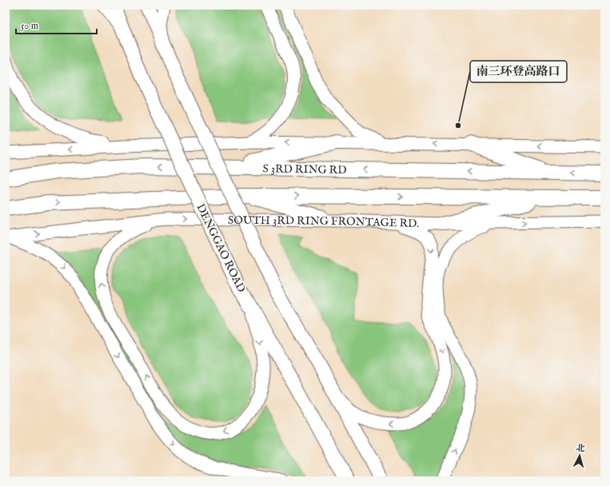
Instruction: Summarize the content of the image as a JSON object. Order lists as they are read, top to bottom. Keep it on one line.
{"streets":{"highway":["S 3RD RING RD"],"main road":["SOUTH 3RD RING FRONTAGE RD.","DENGGAO ROAD"]},"places":["南三环登高路口"],"scale_bar":"50 m","north":"top"}
